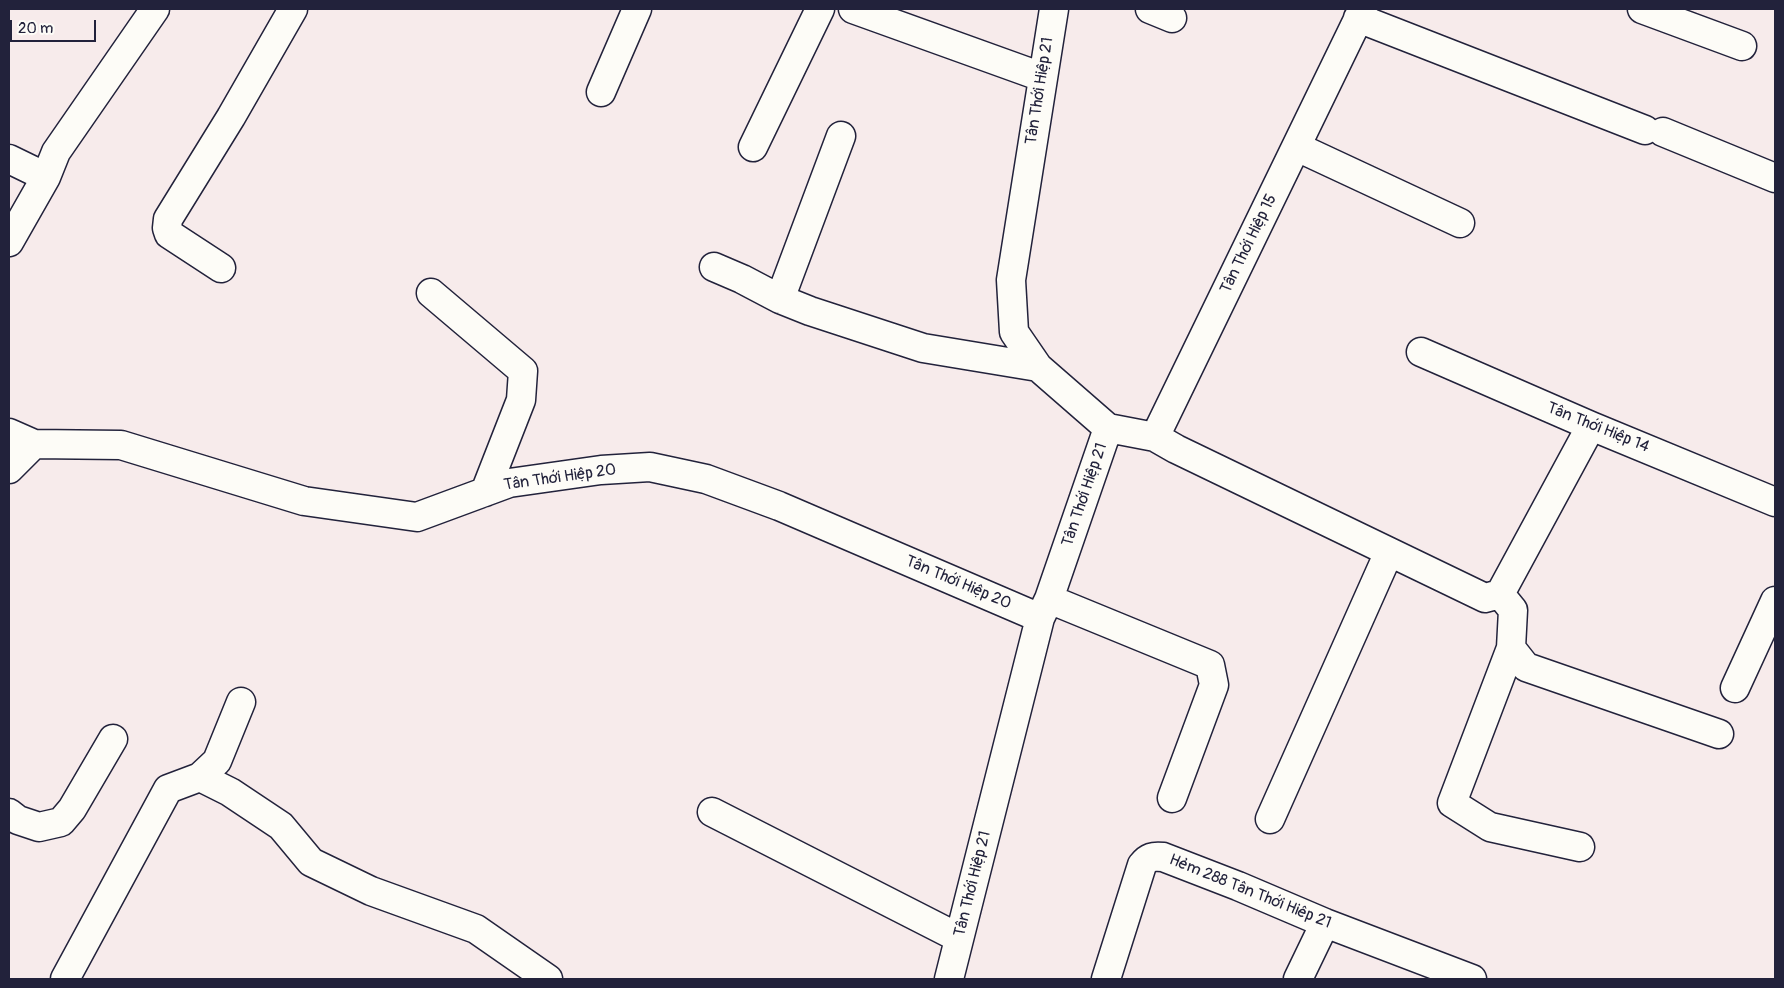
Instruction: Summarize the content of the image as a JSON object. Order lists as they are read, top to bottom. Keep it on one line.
{"streets":{"street":["Tân Thới Hiệp 21","Tân Thới Hiệp 15","Tân Thới Hiệp 14","Tân Thới Hiệp 20","Hẻm 288 Tân Thới Hiêp 21"]},"crossings":[["Tân Thới Hiệp 21","Tân Thới Hiệp 20"]],"scale_bar":"20 m"}
